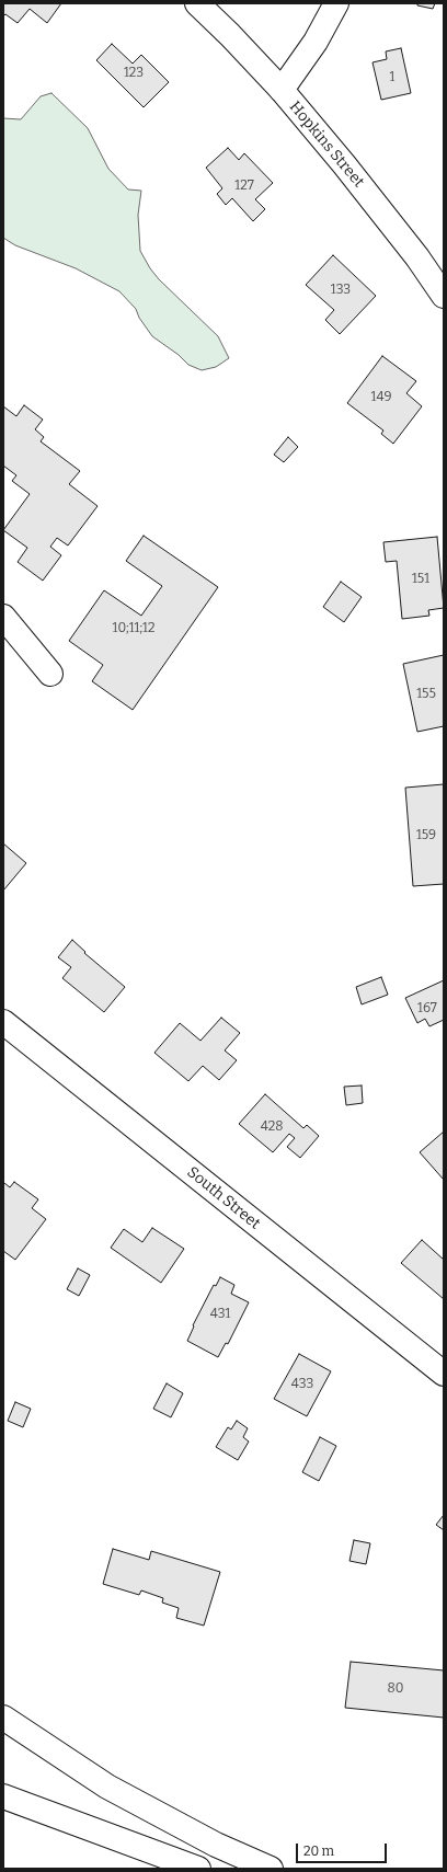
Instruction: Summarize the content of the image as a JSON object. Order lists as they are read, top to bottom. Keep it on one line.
{"streets":{"main road":["Hopkins Street","South Street"]},"house_numbers":["123","1","127","133","149","151","10;11;12","155","159","167","428","431","433","80"],"scale_bar":"20 m"}
